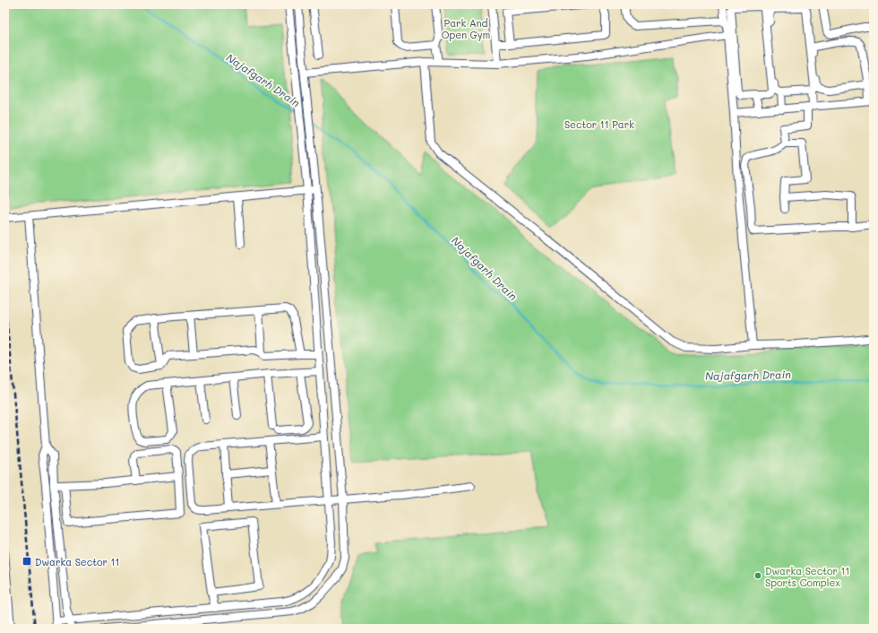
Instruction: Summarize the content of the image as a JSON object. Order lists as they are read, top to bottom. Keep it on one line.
{"water":["Najafgarh Drain"],"parks":["Park And Open Gym","Sector 11 Park"],"places":{"transit":["Dwarka Sector 11"],"other":["Dwarka Sector 11 Sports Complex"]}}
